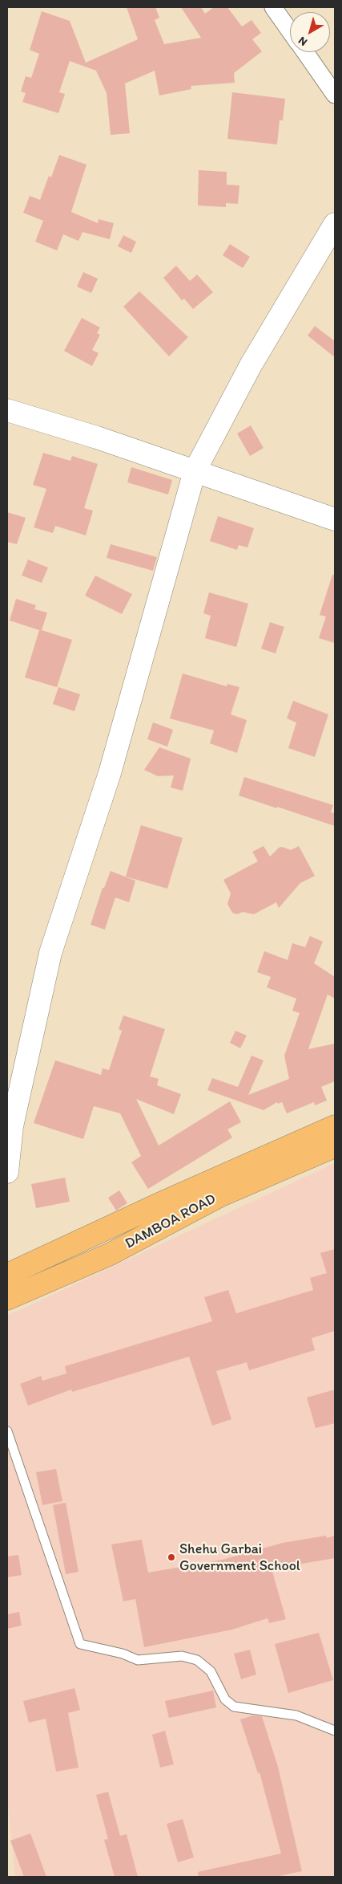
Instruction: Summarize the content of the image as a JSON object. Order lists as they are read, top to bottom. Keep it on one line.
{"streets":{"main road":["DAMBOA ROAD"]},"places":["Shehu Garbai Government School"],"north":"bottom left"}
